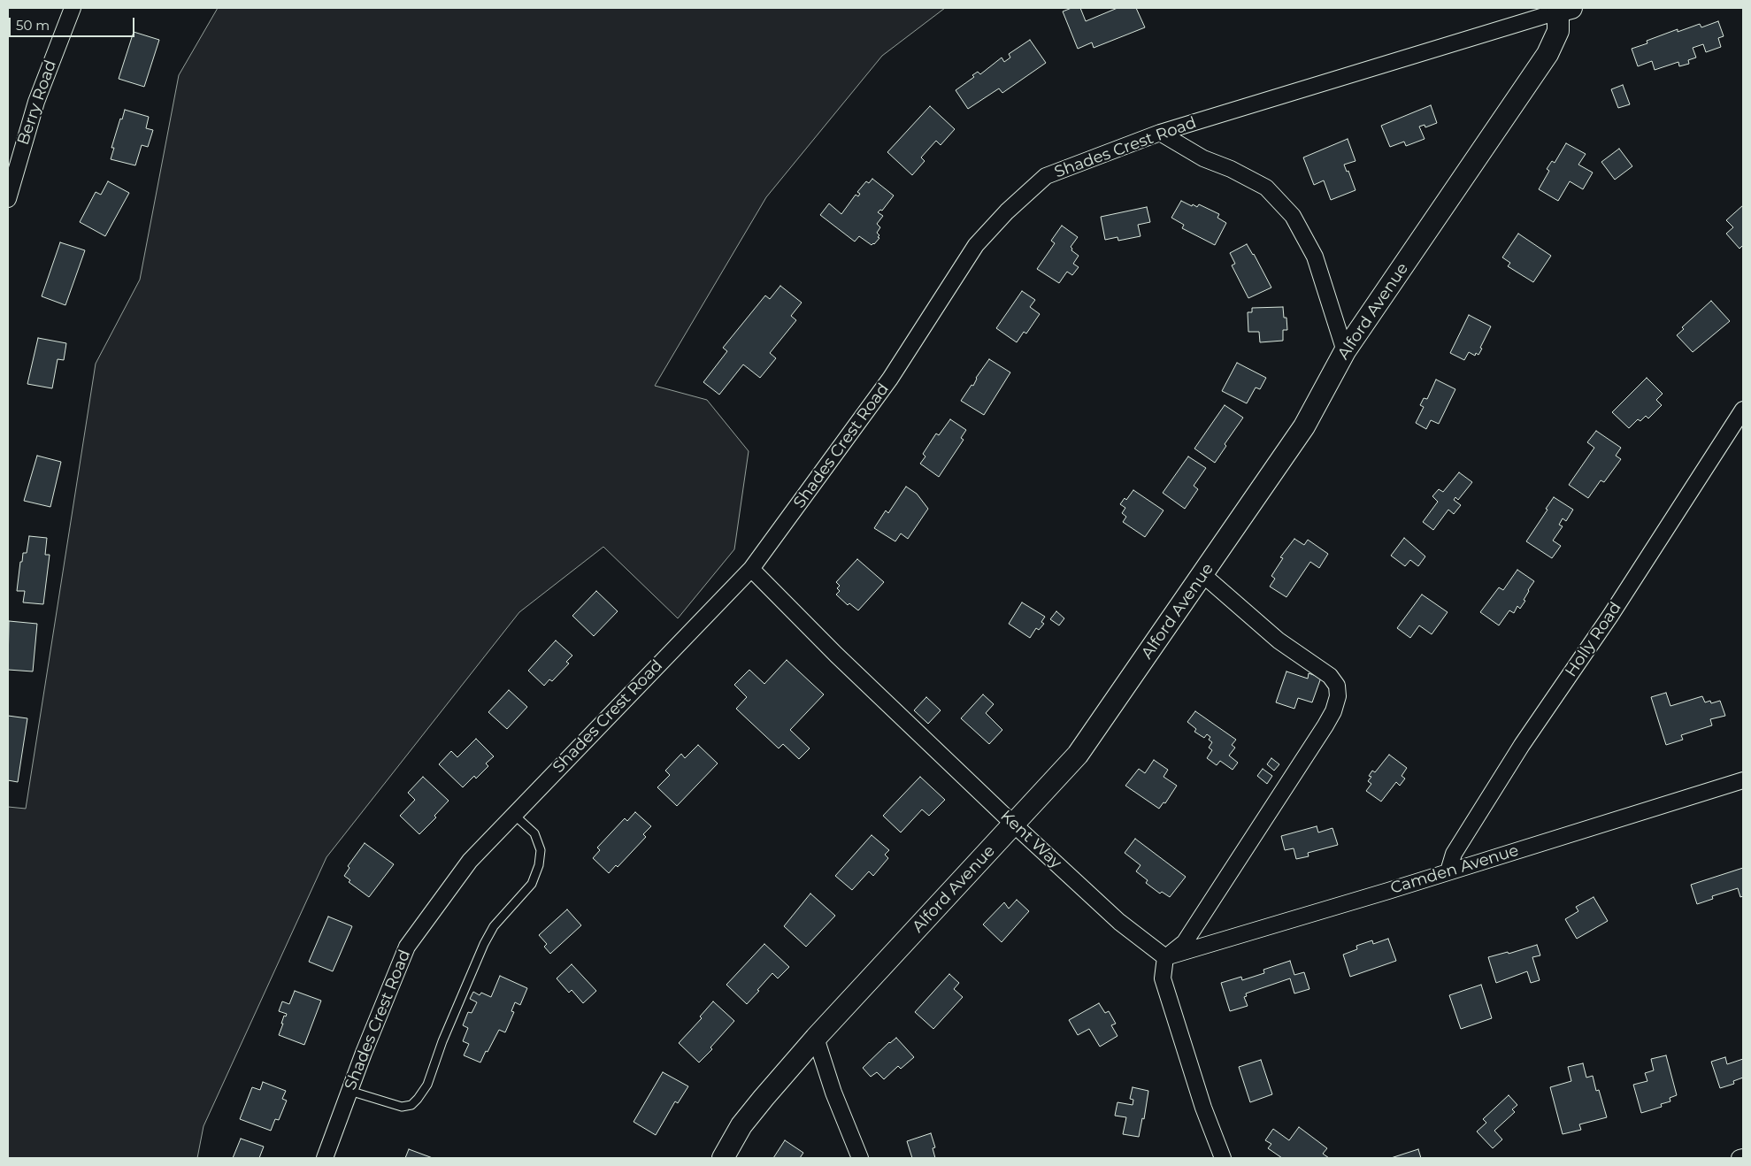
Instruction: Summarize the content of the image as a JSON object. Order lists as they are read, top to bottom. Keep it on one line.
{"streets":{"street":["Berry Road","Shades Crest Road","Alford Avenue","Holly Road","Kent Way","Camden Avenue"]},"crossings":[["Shades Crest Road","Alford Avenue"],["Shades Crest Road","Kent Way"],["Alford Avenue","Kent Way"],["Holly Road","Camden Avenue"],["Kent Way","Camden Avenue"]],"scale_bar":"50 m"}
